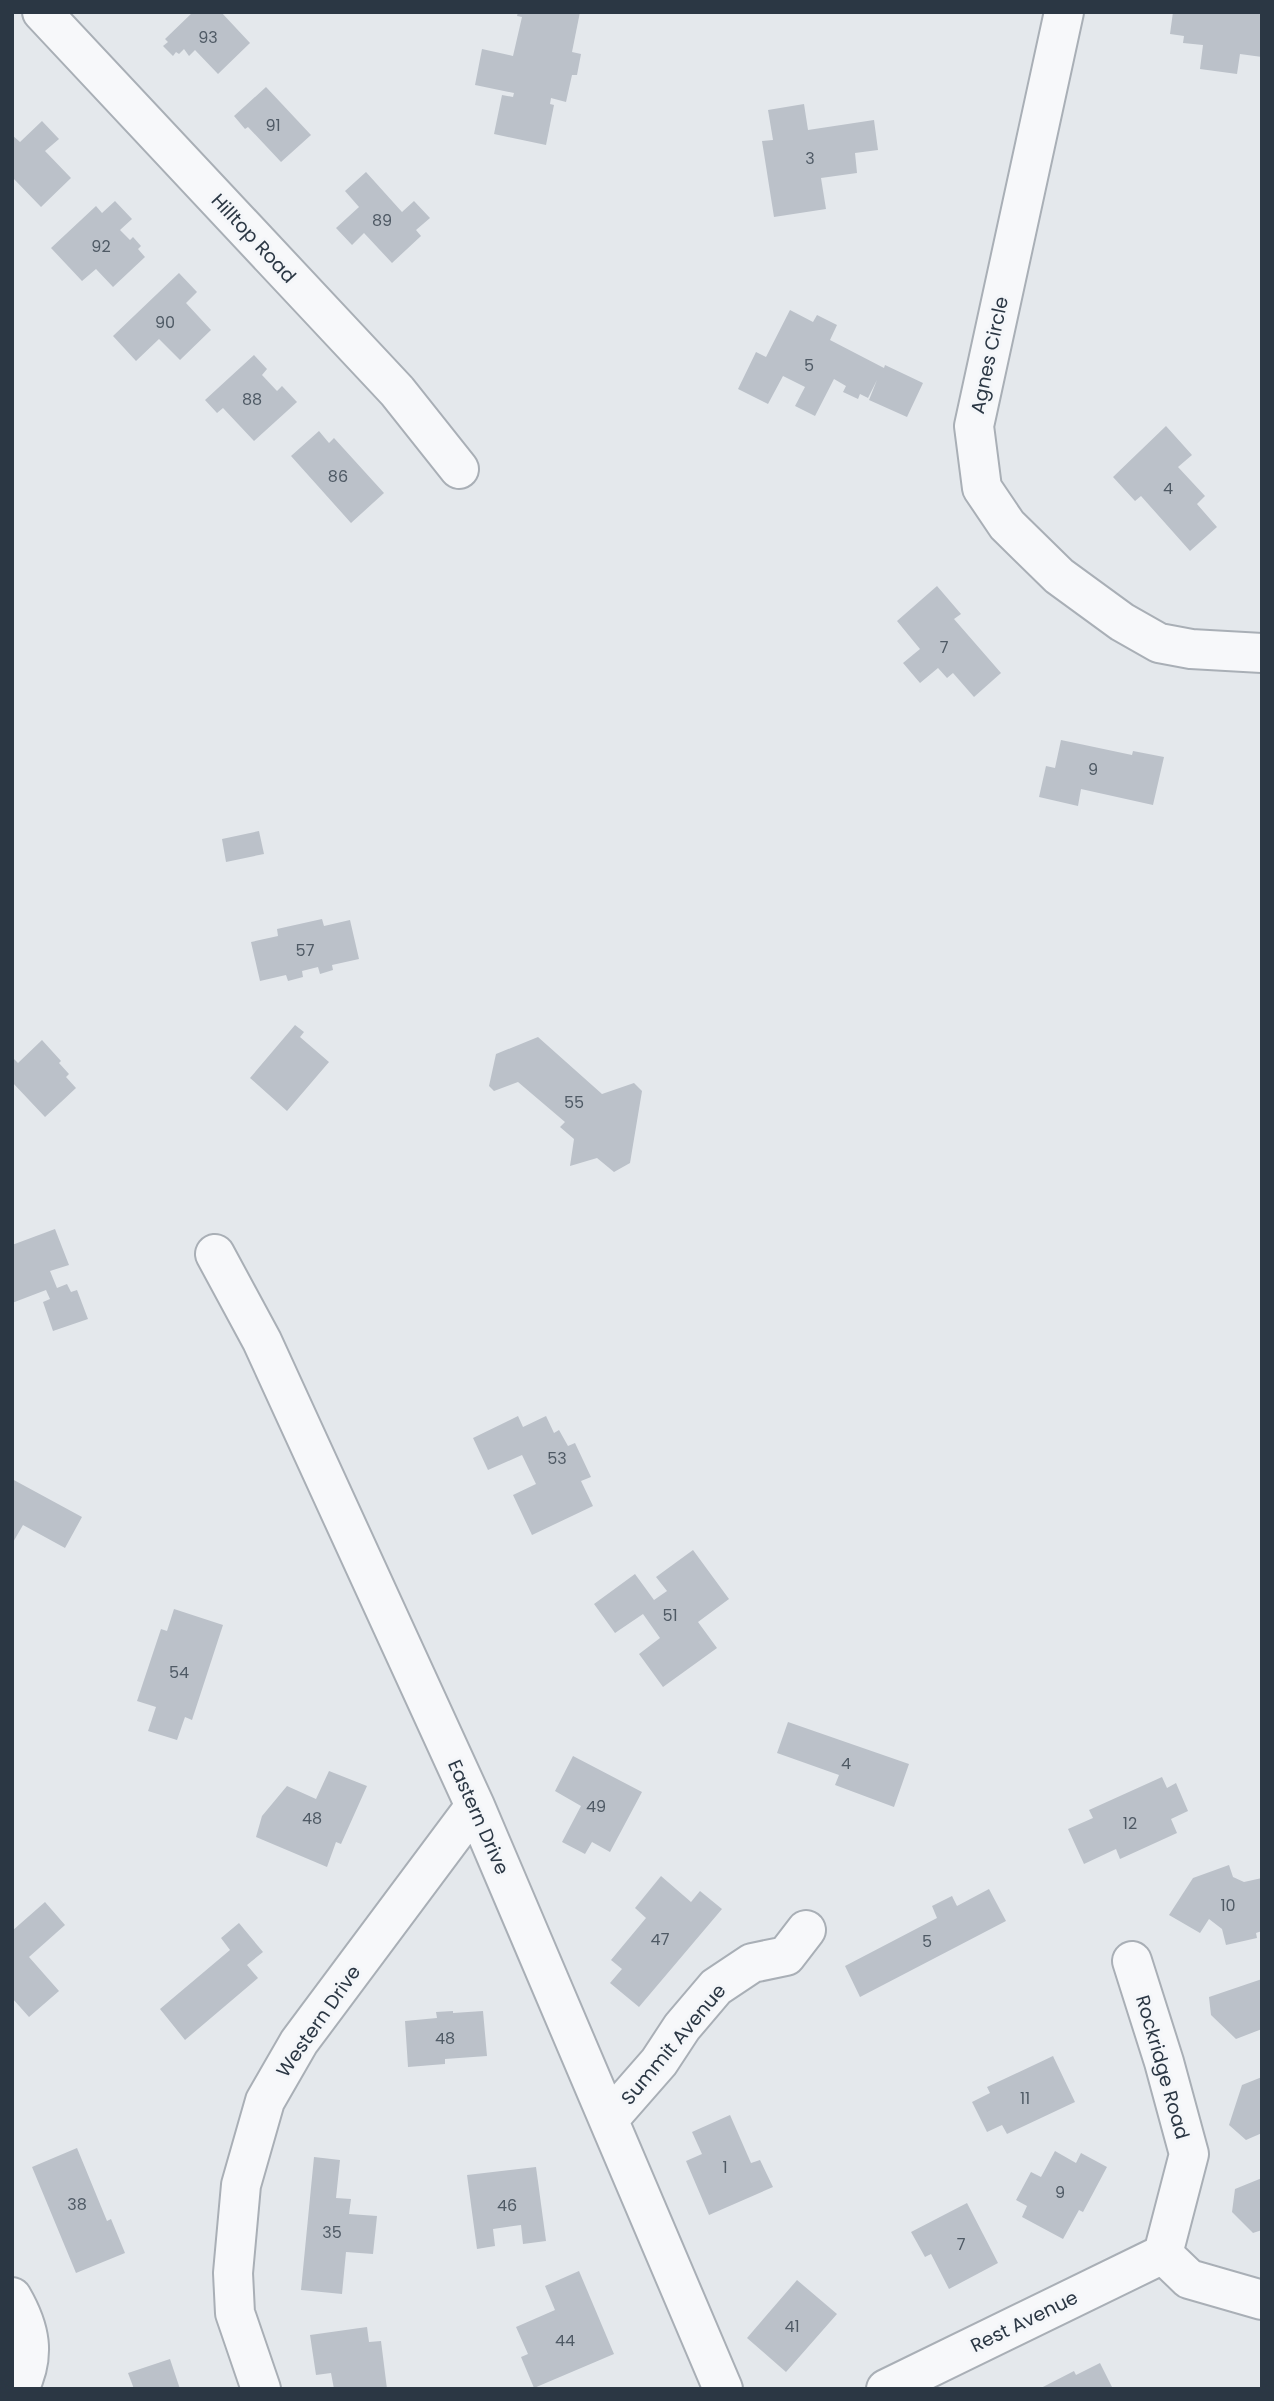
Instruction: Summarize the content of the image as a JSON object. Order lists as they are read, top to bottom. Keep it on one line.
{"streets":{"street":["Hilltop Road","Agnes Circle","Eastern Drive","Western Drive","Summit Avenue","Rockridge Road","Rest Avenue"]},"crossings":[["Eastern Drive","Western Drive"],["Eastern Drive","Summit Avenue"],["Rockridge Road","Rest Avenue"]],"house_numbers":["93","91","3","89","92","90","5","88","86","4","7","9","57","55","53","51","54","4","49","48","12","10","47","5","48","11","1","9","38","46","35","7","41","44"]}
